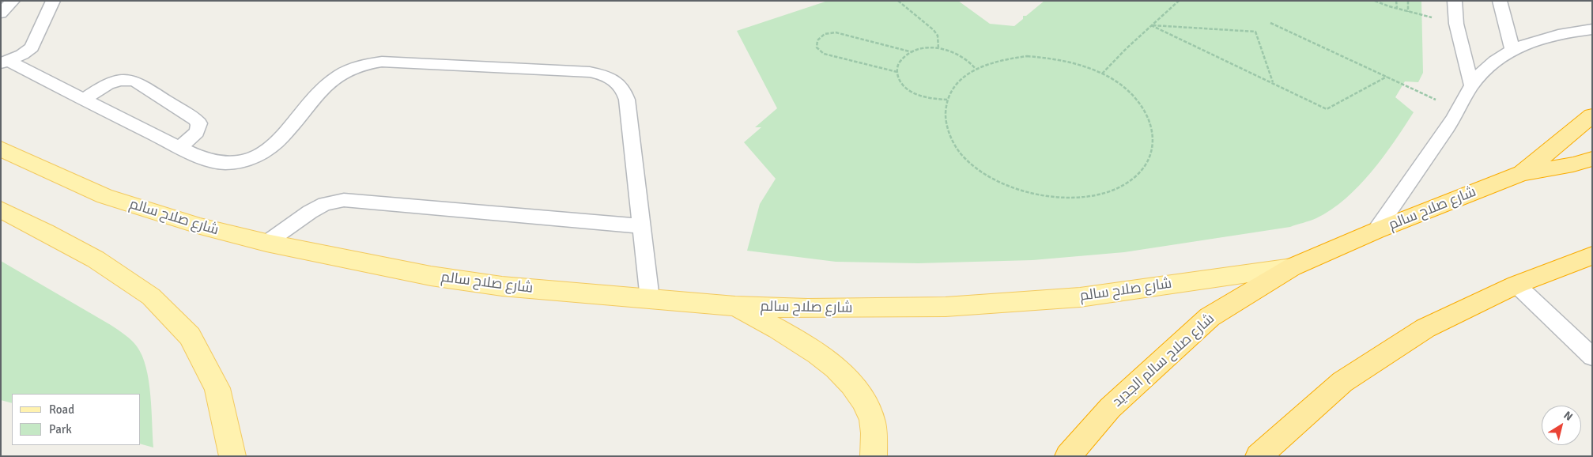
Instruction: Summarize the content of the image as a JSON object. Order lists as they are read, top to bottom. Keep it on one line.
{"streets":{"highway":["شارع صلاح سالم","شارع صلاح سالم الجديد"]},"crossings":[["شارع صلاح سالم","شارع صلاح سالم الجديد"]],"legend":["Road","Park"],"north":"top right"}
